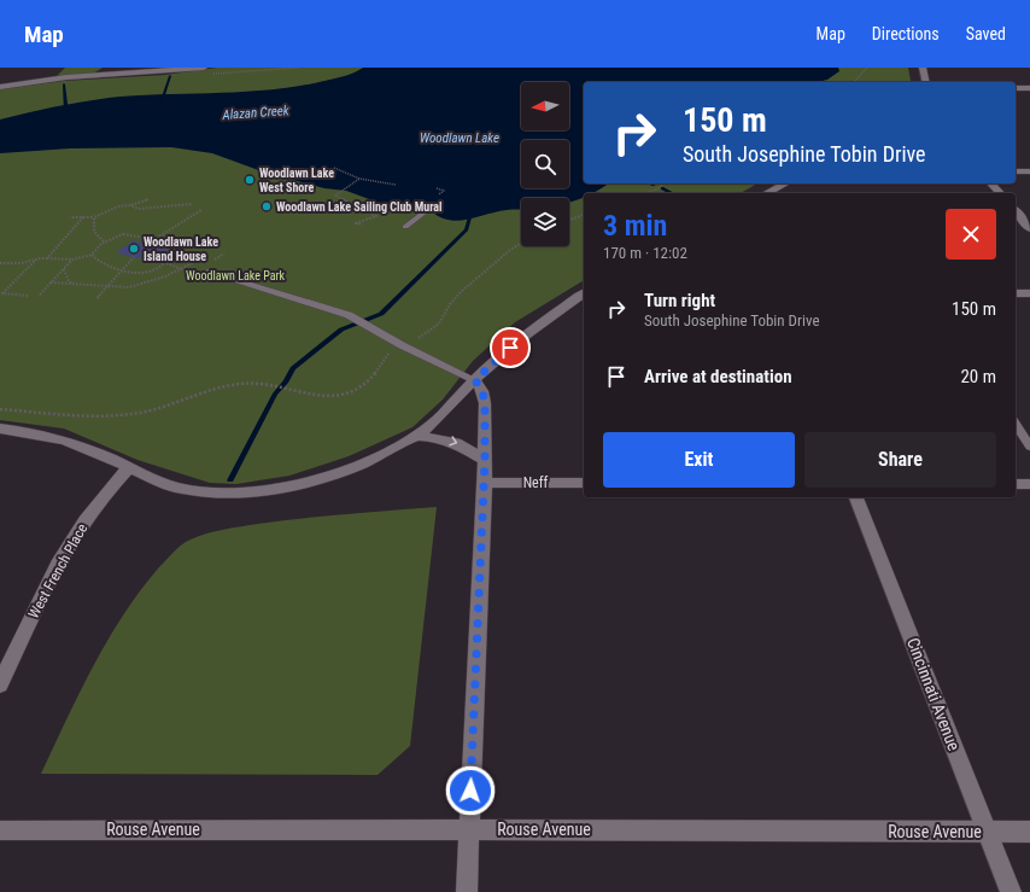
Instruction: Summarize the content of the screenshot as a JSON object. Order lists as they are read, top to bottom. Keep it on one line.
{"streets":{"street":["Neff","West French Place","Cincinnati Avenue","Rouse Avenue"]},"crossings":[["Cincinnati Avenue","Rouse Avenue"]],"water":["Alazan Creek","Woodlawn Lake"],"parks":["Woodlawn Lake Park"],"places":["Woodlawn Lake West Shore","Woodlawn Lake Sailing Club Mural","Woodlawn Lake Island House"],"north":"left","page":{"header":"Map","nav":["Map","Directions","Saved"],"turn":["150 m","South Josephine Tobin Drive"],"heading":["3 min","170 m · 12:02"],"list":[{"name":"Turn right","note":"South Josephine Tobin Drive","value":"150 m"},{"name":"Arrive at destination","value":"20 m"}],"buttons":["Exit","Share"]}}
